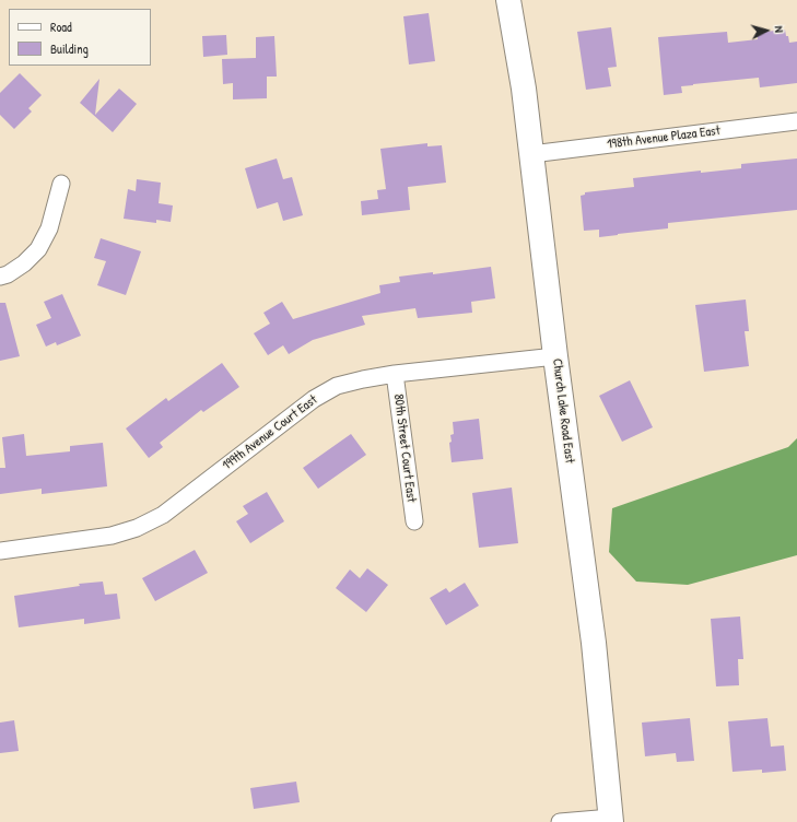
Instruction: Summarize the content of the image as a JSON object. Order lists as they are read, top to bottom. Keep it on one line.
{"streets":{"street":["198th Avenue Plaza East","Church Lake Road East","199th Avenue Court East","80th Street Court East"]},"crossings":[["198th Avenue Plaza East","Church Lake Road East"],["Church Lake Road East","199th Avenue Court East"],["199th Avenue Court East","80th Street Court East"]],"legend":["Road","Building"],"north":"right"}
